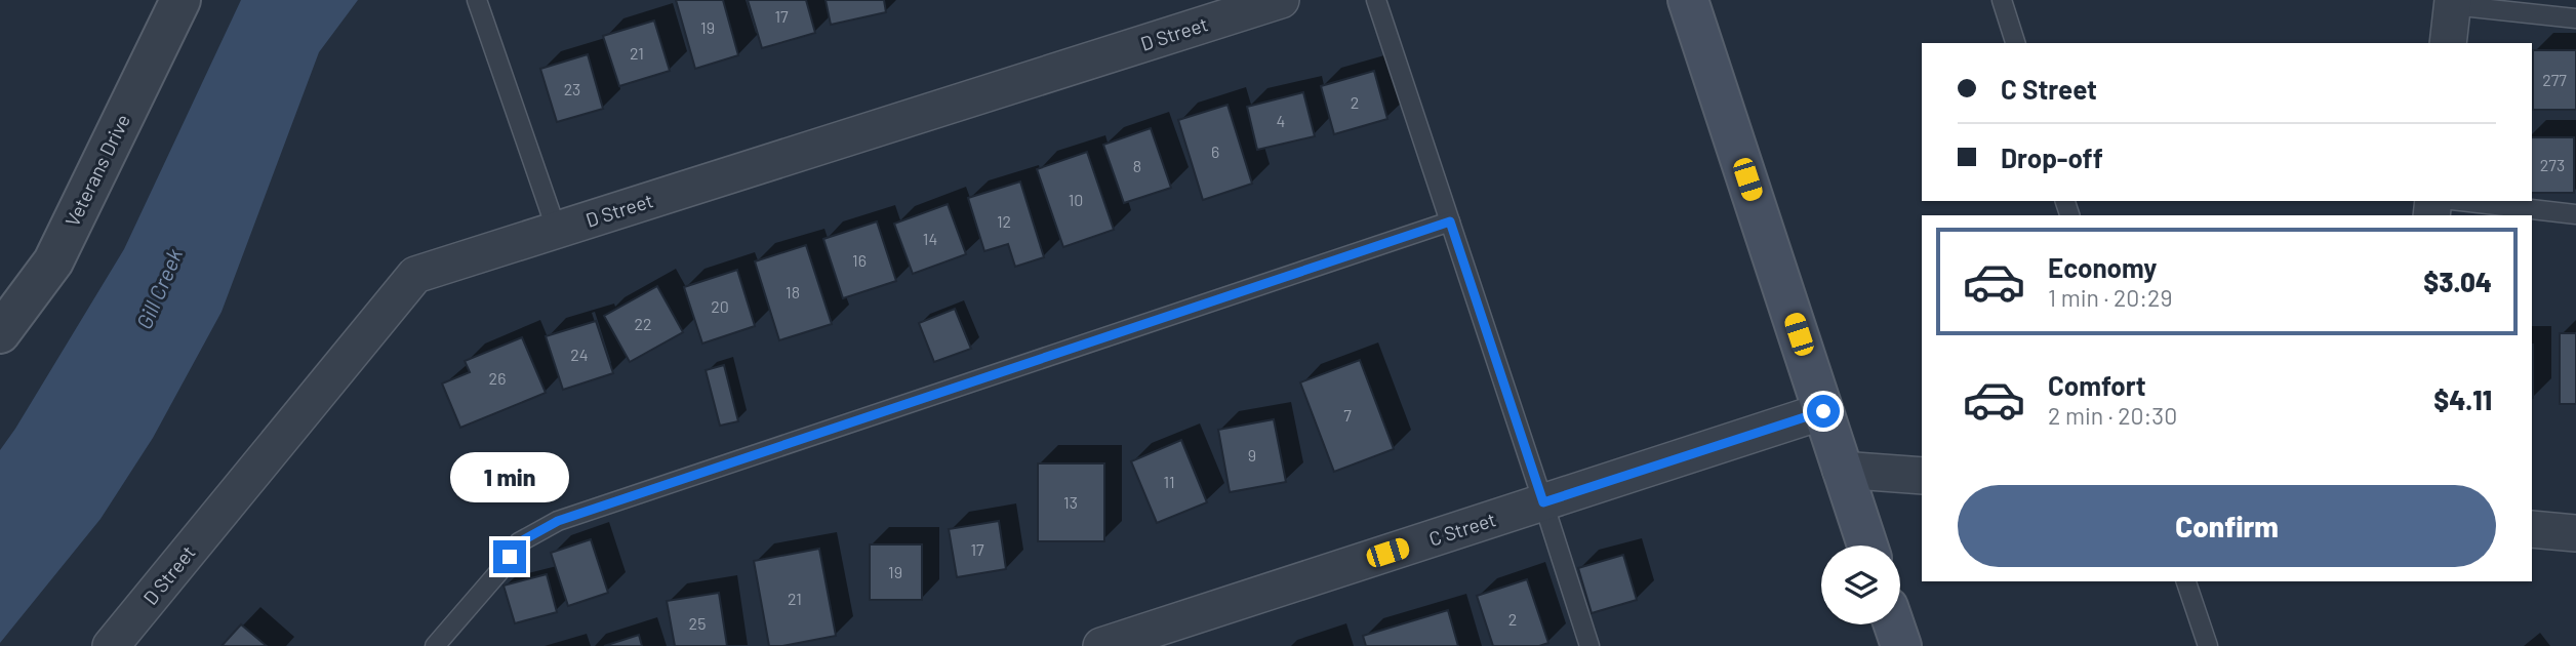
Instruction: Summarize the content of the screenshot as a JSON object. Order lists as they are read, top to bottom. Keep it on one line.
{"streets":{"street":["D Street","Veterans Drive","C Street"]},"water":["Gill Creek"],"house_numbers":["17","19","21","277","23","2","4","6","273","8","10","12","14","16","18","20","22","24","26","7","9","11","13","17","19","21","2","25"],"page":{"banner":["C Street","Drop-off"],"list":[{"name":"Economy","note":"1 min · 20:29","value":"$3.04"},{"name":"Comfort","note":"2 min · 20:30","value":"$4.11"}],"bubble":"1 min","buttons":"Confirm"}}
